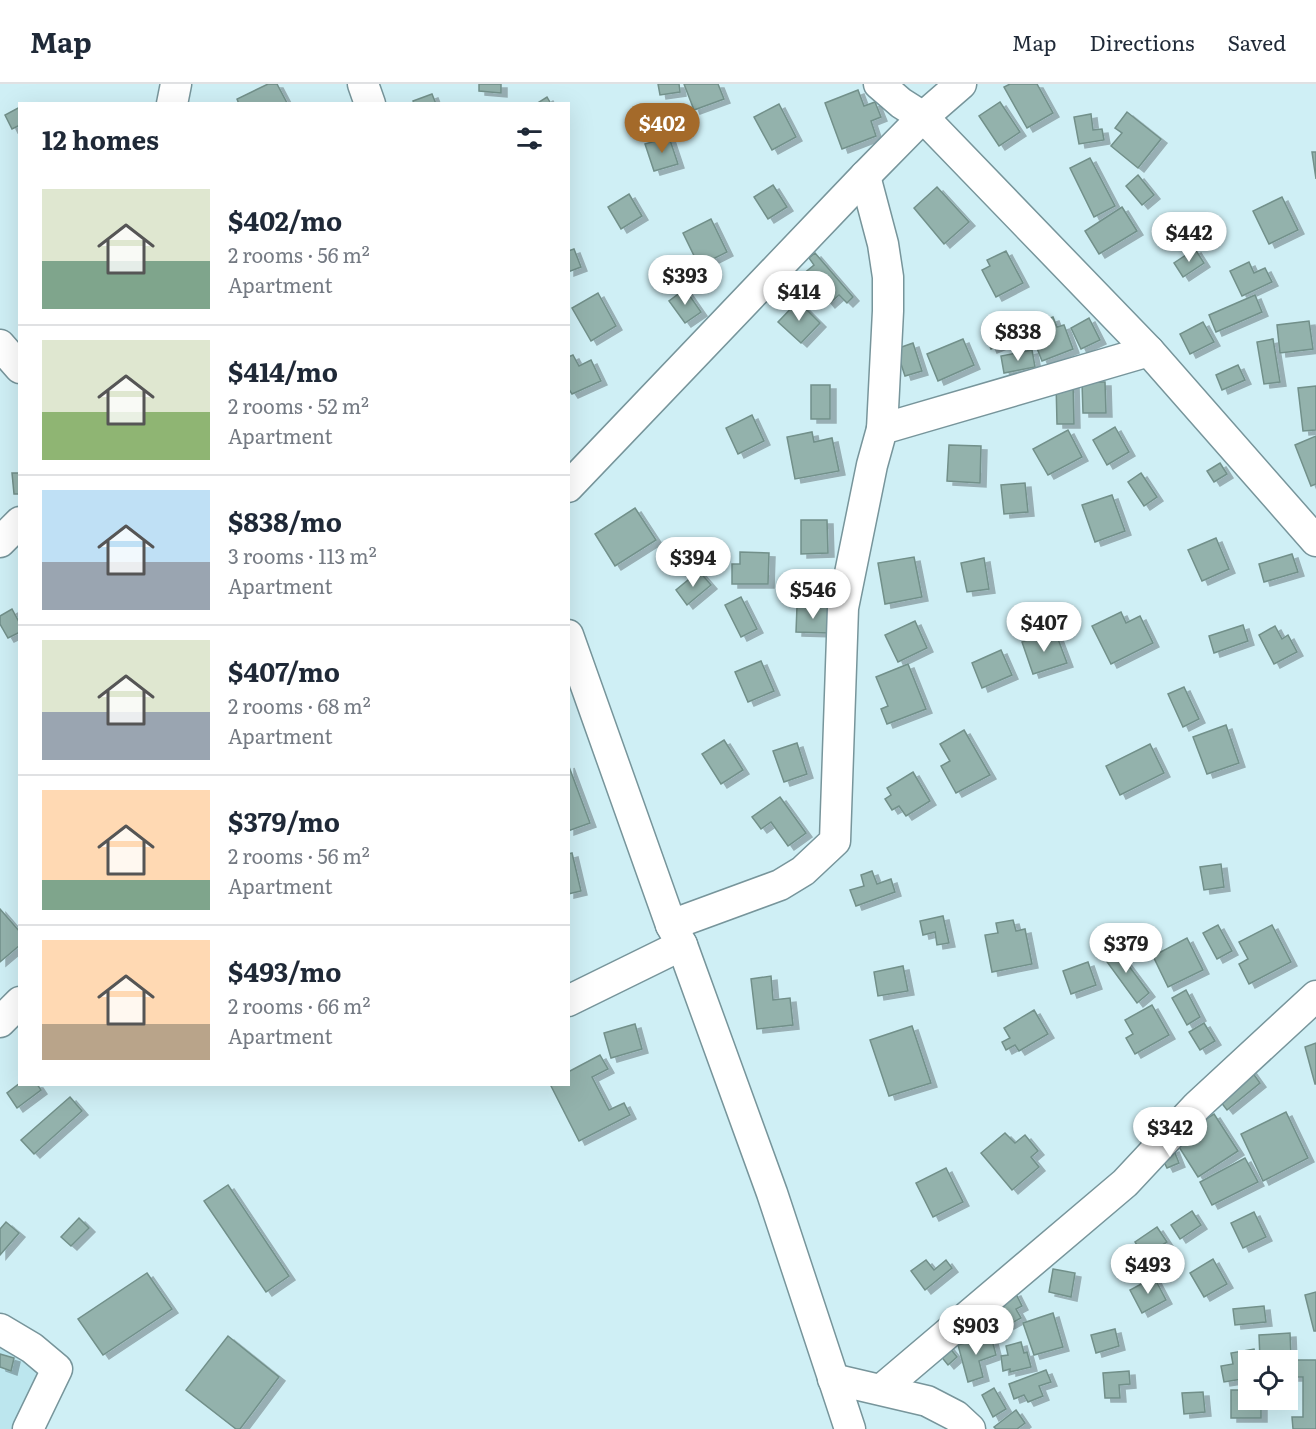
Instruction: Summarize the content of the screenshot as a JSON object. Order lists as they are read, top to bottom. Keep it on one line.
{"page":{"header":"Map","nav":["Map","Directions","Saved"],"heading":"12 homes","price":["$402","$442","$393","$414","$838","$394","$546","$407","$379","$342","$493","$903"],"list":[{"name":"$402/mo","note":"2 rooms · 56 m² · Apartment"},{"name":"$414/mo","note":"2 rooms · 52 m² · Apartment"},{"name":"$838/mo","note":"3 rooms · 113 m² · Apartment"},{"name":"$407/mo","note":"2 rooms · 68 m² · Apartment"},{"name":"$379/mo","note":"2 rooms · 56 m² · Apartment"},{"name":"$493/mo","note":"2 rooms · 66 m² · Apartment"}]}}
